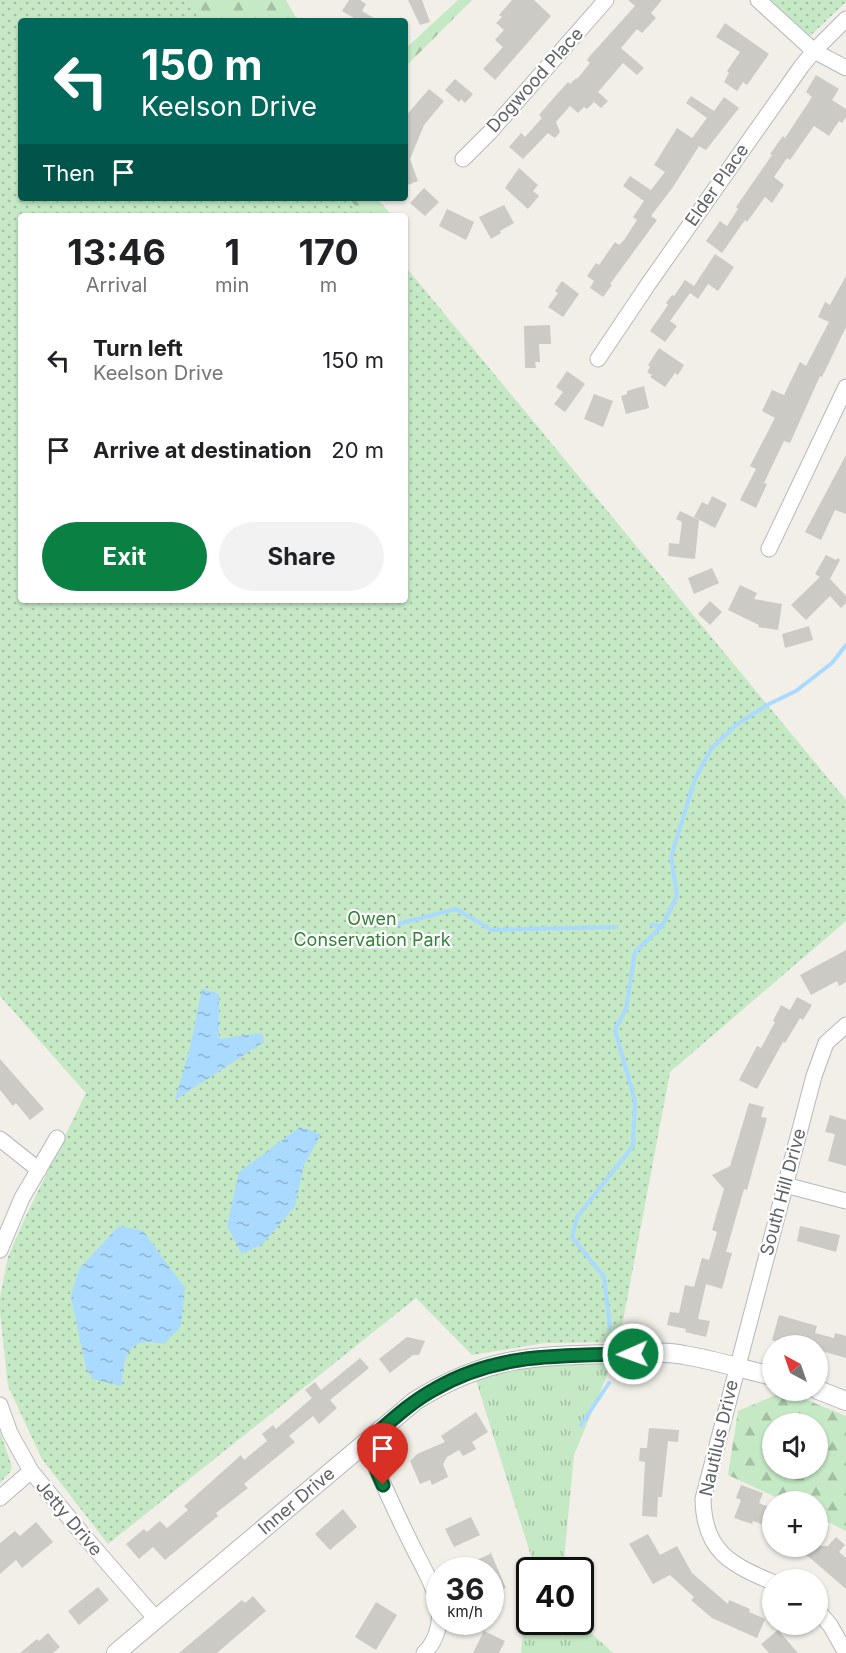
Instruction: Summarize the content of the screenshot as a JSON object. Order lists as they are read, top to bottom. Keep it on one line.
{"streets":{"street":["Dogwood Place","Elder Place","South Hill Drive","Nautilus Drive","Inner Drive","Jetty Drive"]},"crossings":[["South Hill Drive","Nautilus Drive"],["South Hill Drive","Inner Drive"],["Nautilus Drive","Inner Drive"],["Inner Drive","Jetty Drive"]],"parks":["Owen Conservation Park"],"north":"top left","page":{"turn":["150 m","Keelson Drive"],"then":"Then","eta":["13:46","Arrival","1","min","170","m"],"list":[{"name":"Turn left","note":"Keelson Drive","value":"150 m"},{"name":"Arrive at destination","value":"20 m"}],"buttons":["Exit","Share"],"map_buttons":["+","−"],"speed":"36 km/h","limit":"40"}}
